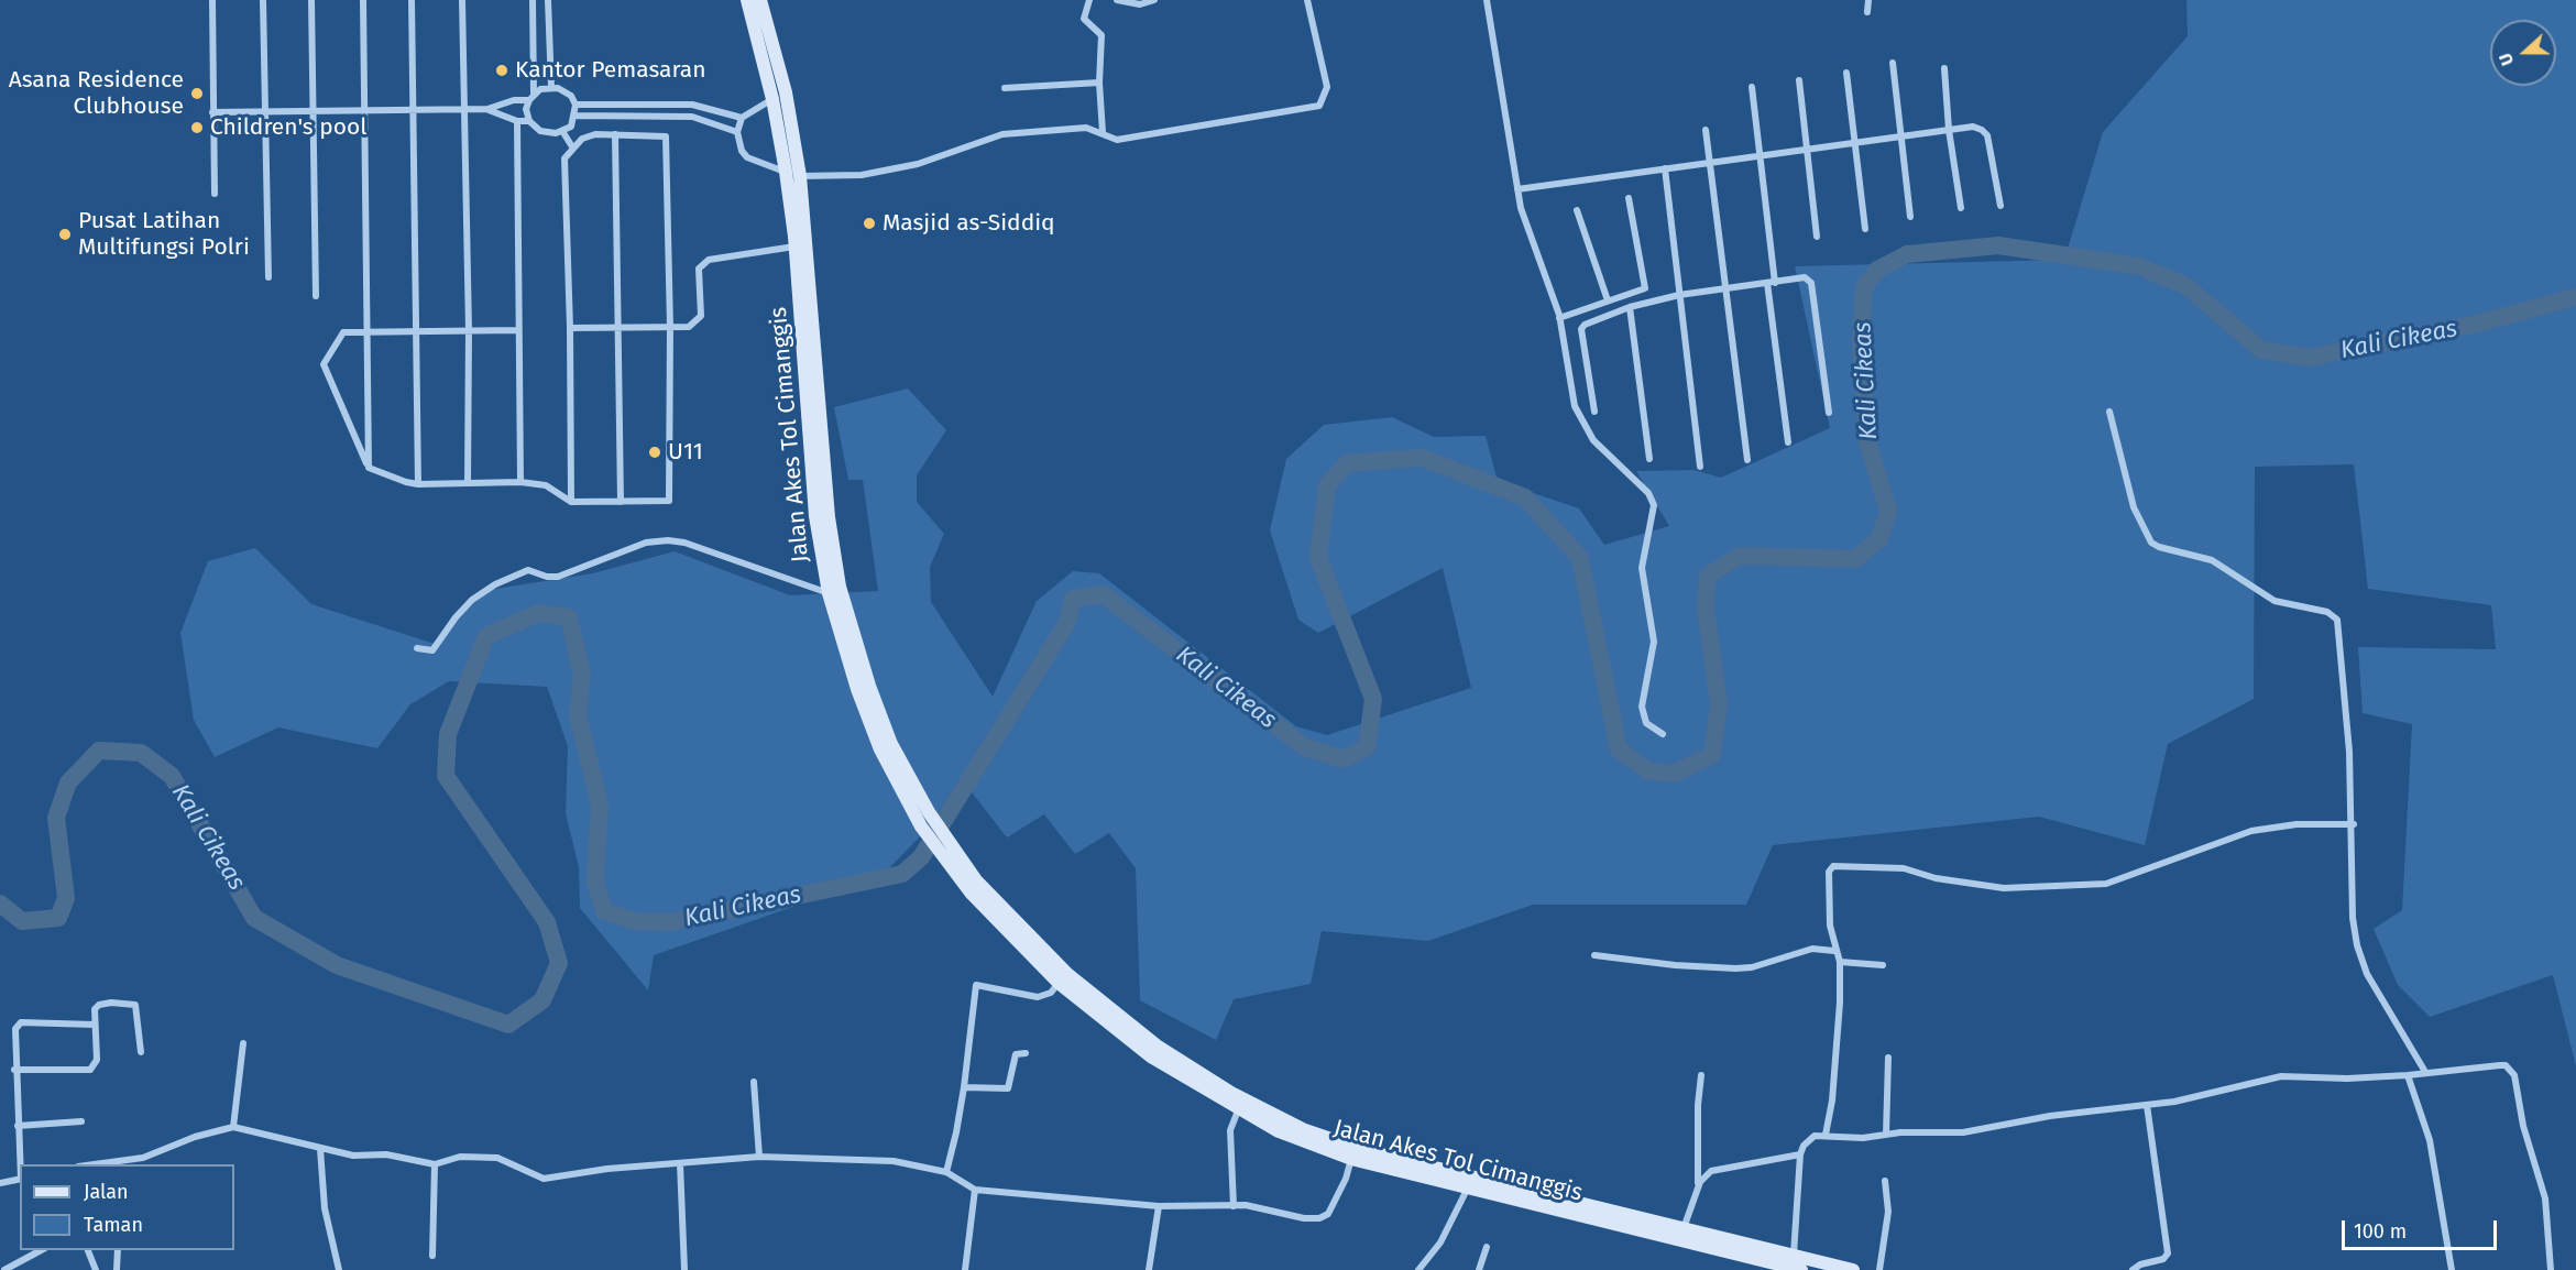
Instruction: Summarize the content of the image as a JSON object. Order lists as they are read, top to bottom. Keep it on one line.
{"streets":{"main road":["Jalan Akes Tol Cimanggis"]},"water":["Kali Cikeas"],"places":["Kantor Pemasaran","Asana Residence Clubhouse","Children's pool","Masjid as-Siddiq","Pusat Latihan Multifungsi Polri","U11"],"legend":["Jalan","Taman"],"scale_bar":"100 m","north":"left"}
